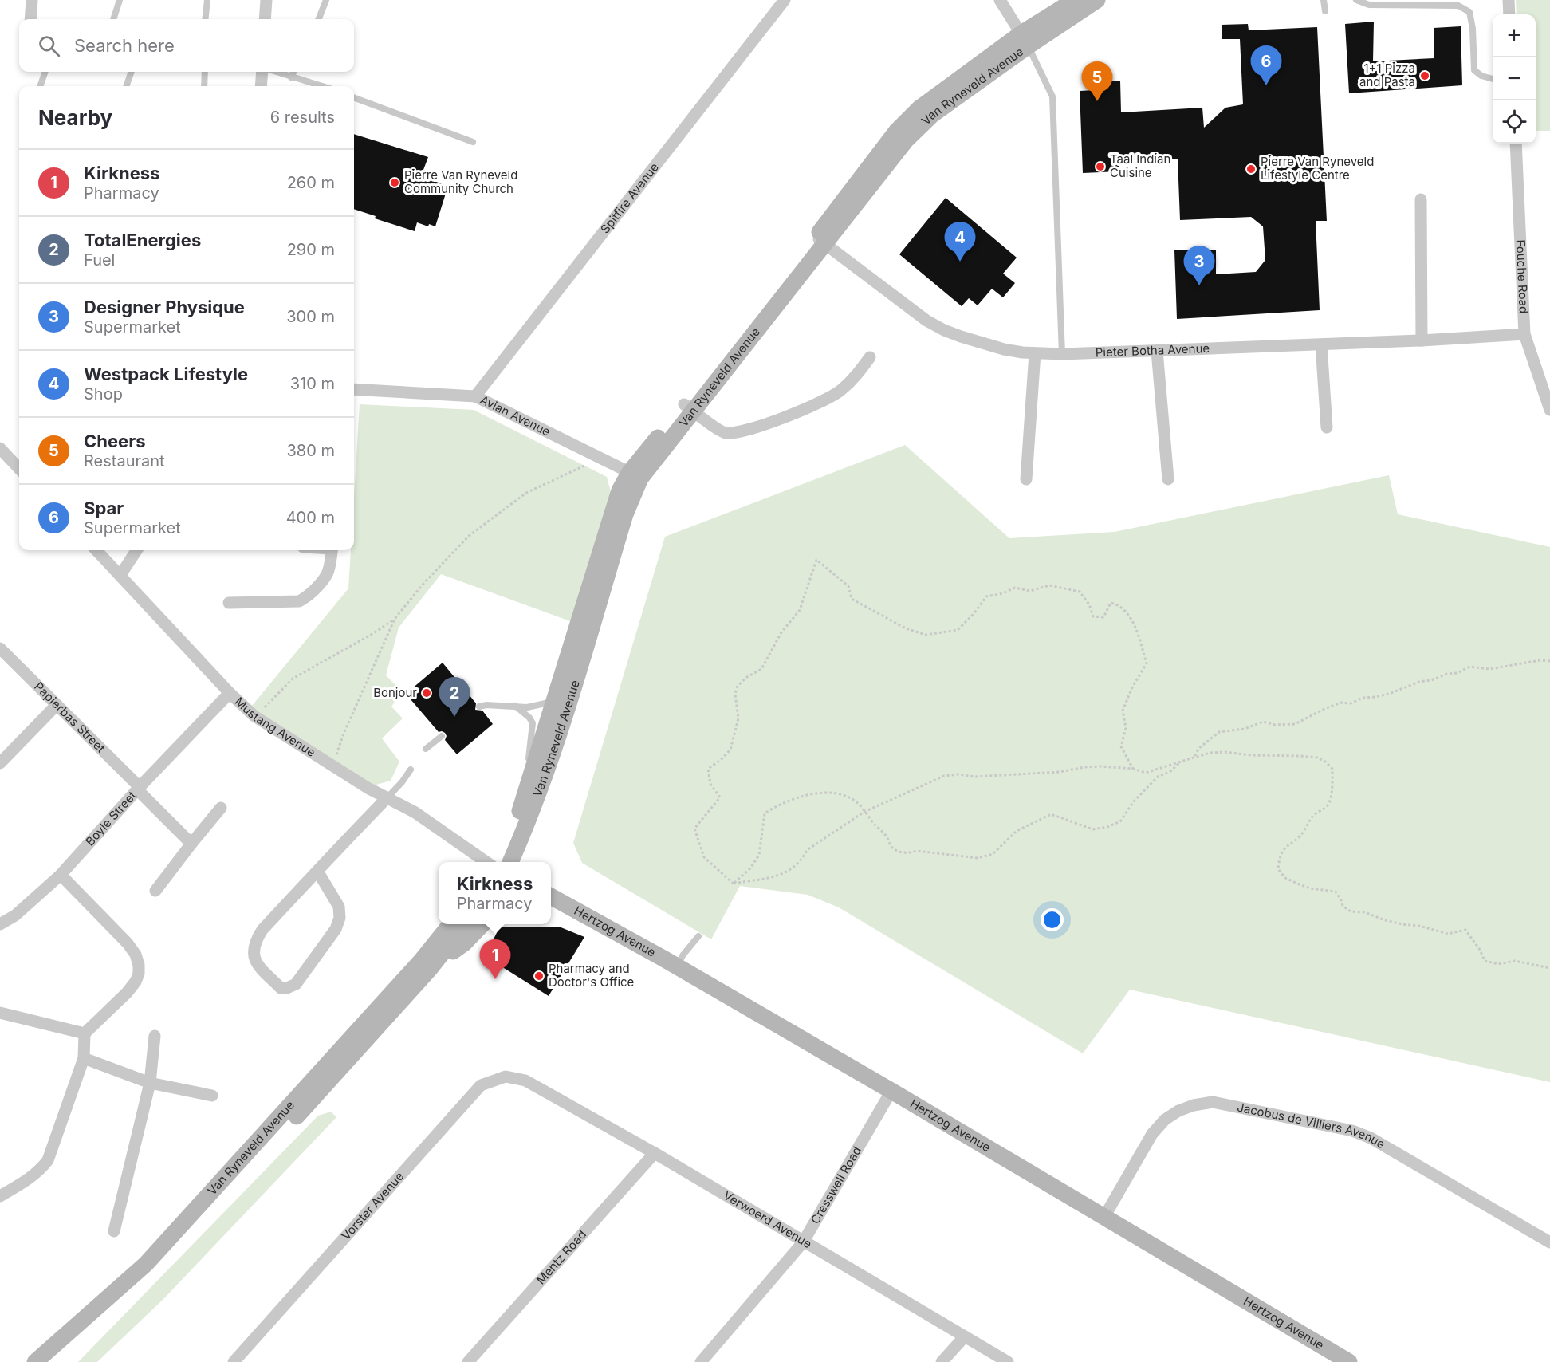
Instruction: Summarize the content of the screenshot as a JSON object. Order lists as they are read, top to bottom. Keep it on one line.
{"streets":{"main road":["Van Ryneveld Avenue","Hertzog Avenue"],"street":["Spitfire Avenue","Fouche Road","Pieter Botha Avenue","Avian Avenue","Papierbas Street","Mustang Avenue","Boyle Street","Jacobus de Villiers Avenue","Cresswell Road","Vorster Avenue","Verwoerd Avenue","Mentz Road"]},"crossings":[["Van Ryneveld Avenue","Pieter Botha Avenue"],["Van Ryneveld Avenue","Avian Avenue"],["Spitfire Avenue","Avian Avenue"],["Fouche Road","Pieter Botha Avenue"],["Papierbas Street","Boyle Street"],["Mustang Avenue","Boyle Street"],["Hertzog Avenue","Jacobus de Villiers Avenue"],["Hertzog Avenue","Cresswell Road"],["Cresswell Road","Verwoerd Avenue"],["Vorster Avenue","Verwoerd Avenue"],["Verwoerd Avenue","Mentz Road"]],"places":["1+1 Pizza and Pasta","Taal Indian Cuisine","Pierre Van Ryneveld Lifestyle Centre","Pierre Van Ryneveld Community Church","Bonjour","Pharmacy and Doctor's Office"],"page":{"map_buttons":["+","−"],"search":"Search here","pins":["6","5","4","3","2","1"],"heading":["Nearby","6 results"],"list":[{"mark":"1","name":"Kirkness","note":"Pharmacy","value":"260 m"},{"mark":"2","name":"TotalEnergies","note":"Fuel","value":"290 m"},{"mark":"3","name":"Designer Physique","note":"Supermarket","value":"300 m"},{"mark":"4","name":"Westpack Lifestyle","note":"Shop","value":"310 m"},{"mark":"5","name":"Cheers","note":"Restaurant","value":"380 m"},{"mark":"6","name":"Spar","note":"Supermarket","value":"400 m"}],"popup":["Kirkness","Pharmacy"]}}
